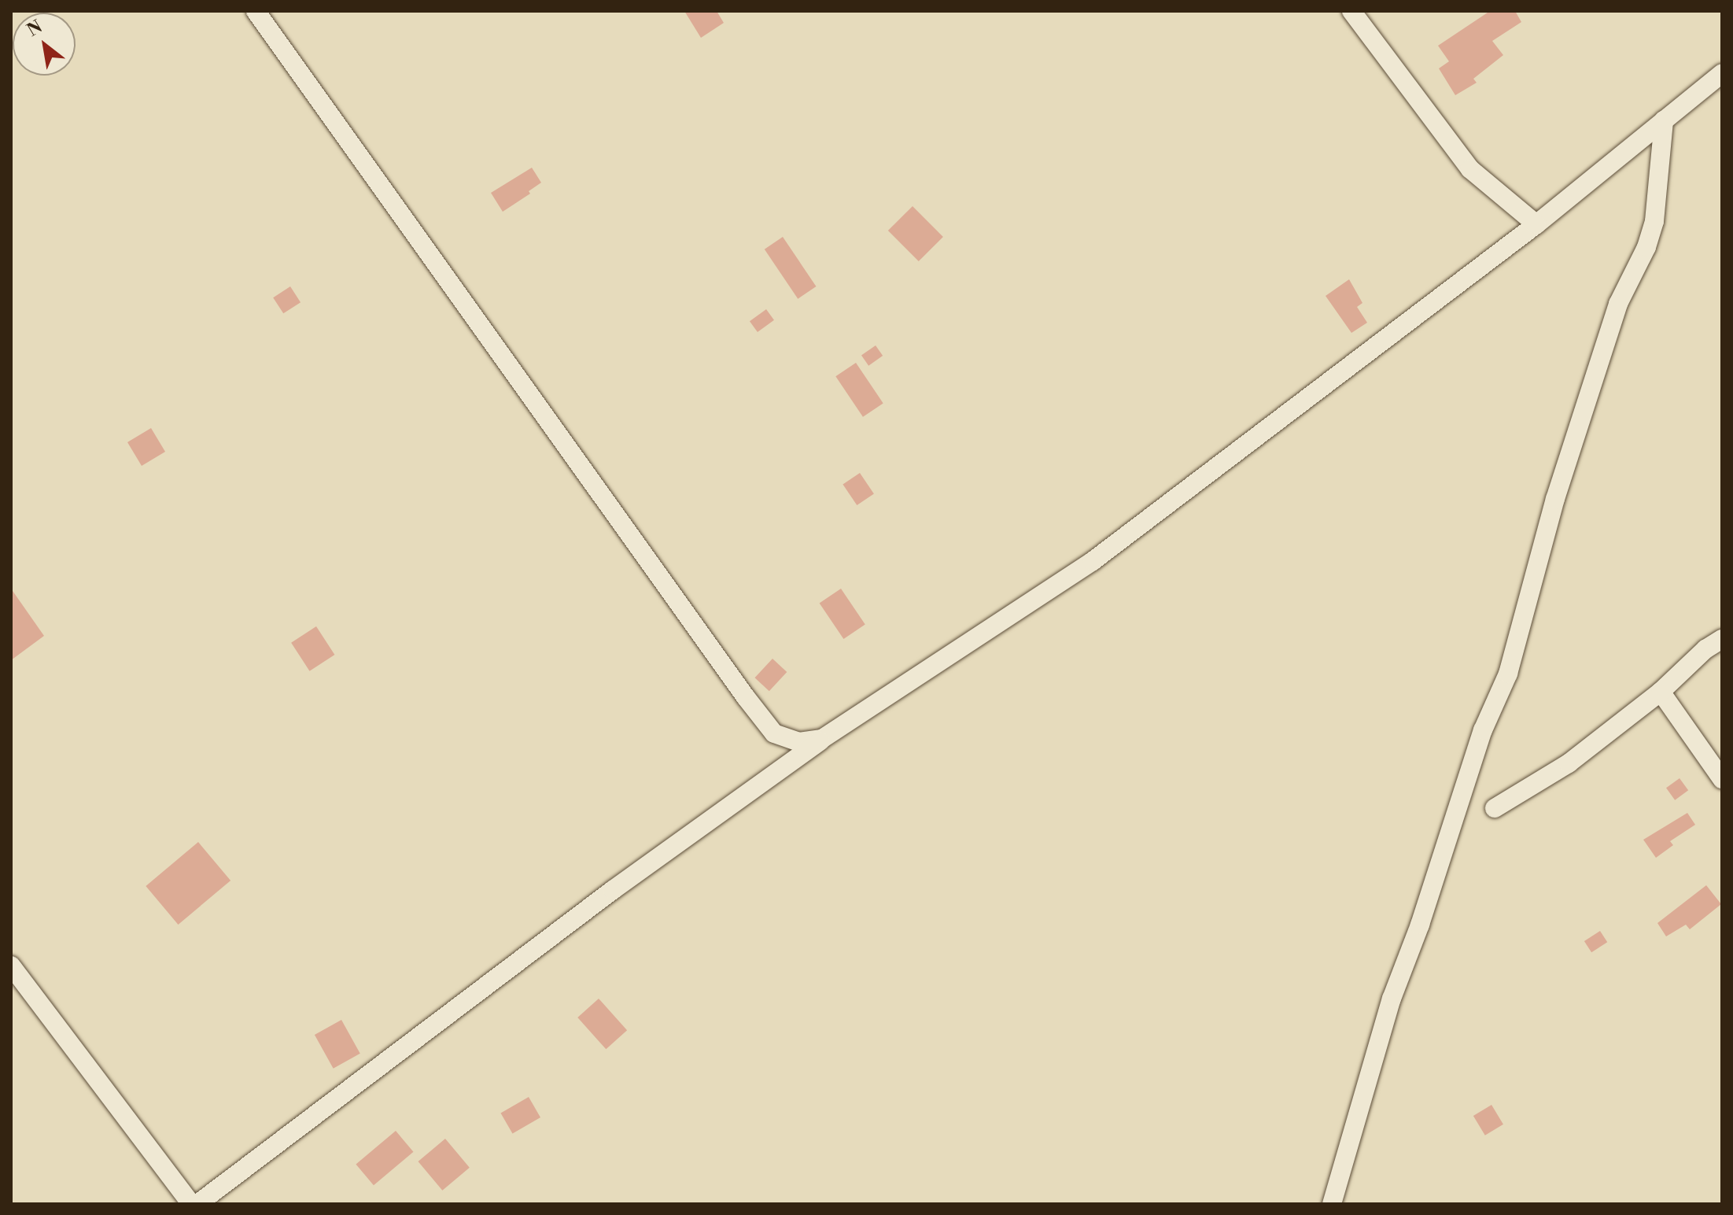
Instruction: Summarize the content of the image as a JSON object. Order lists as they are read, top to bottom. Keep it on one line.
{"north":"top left"}
